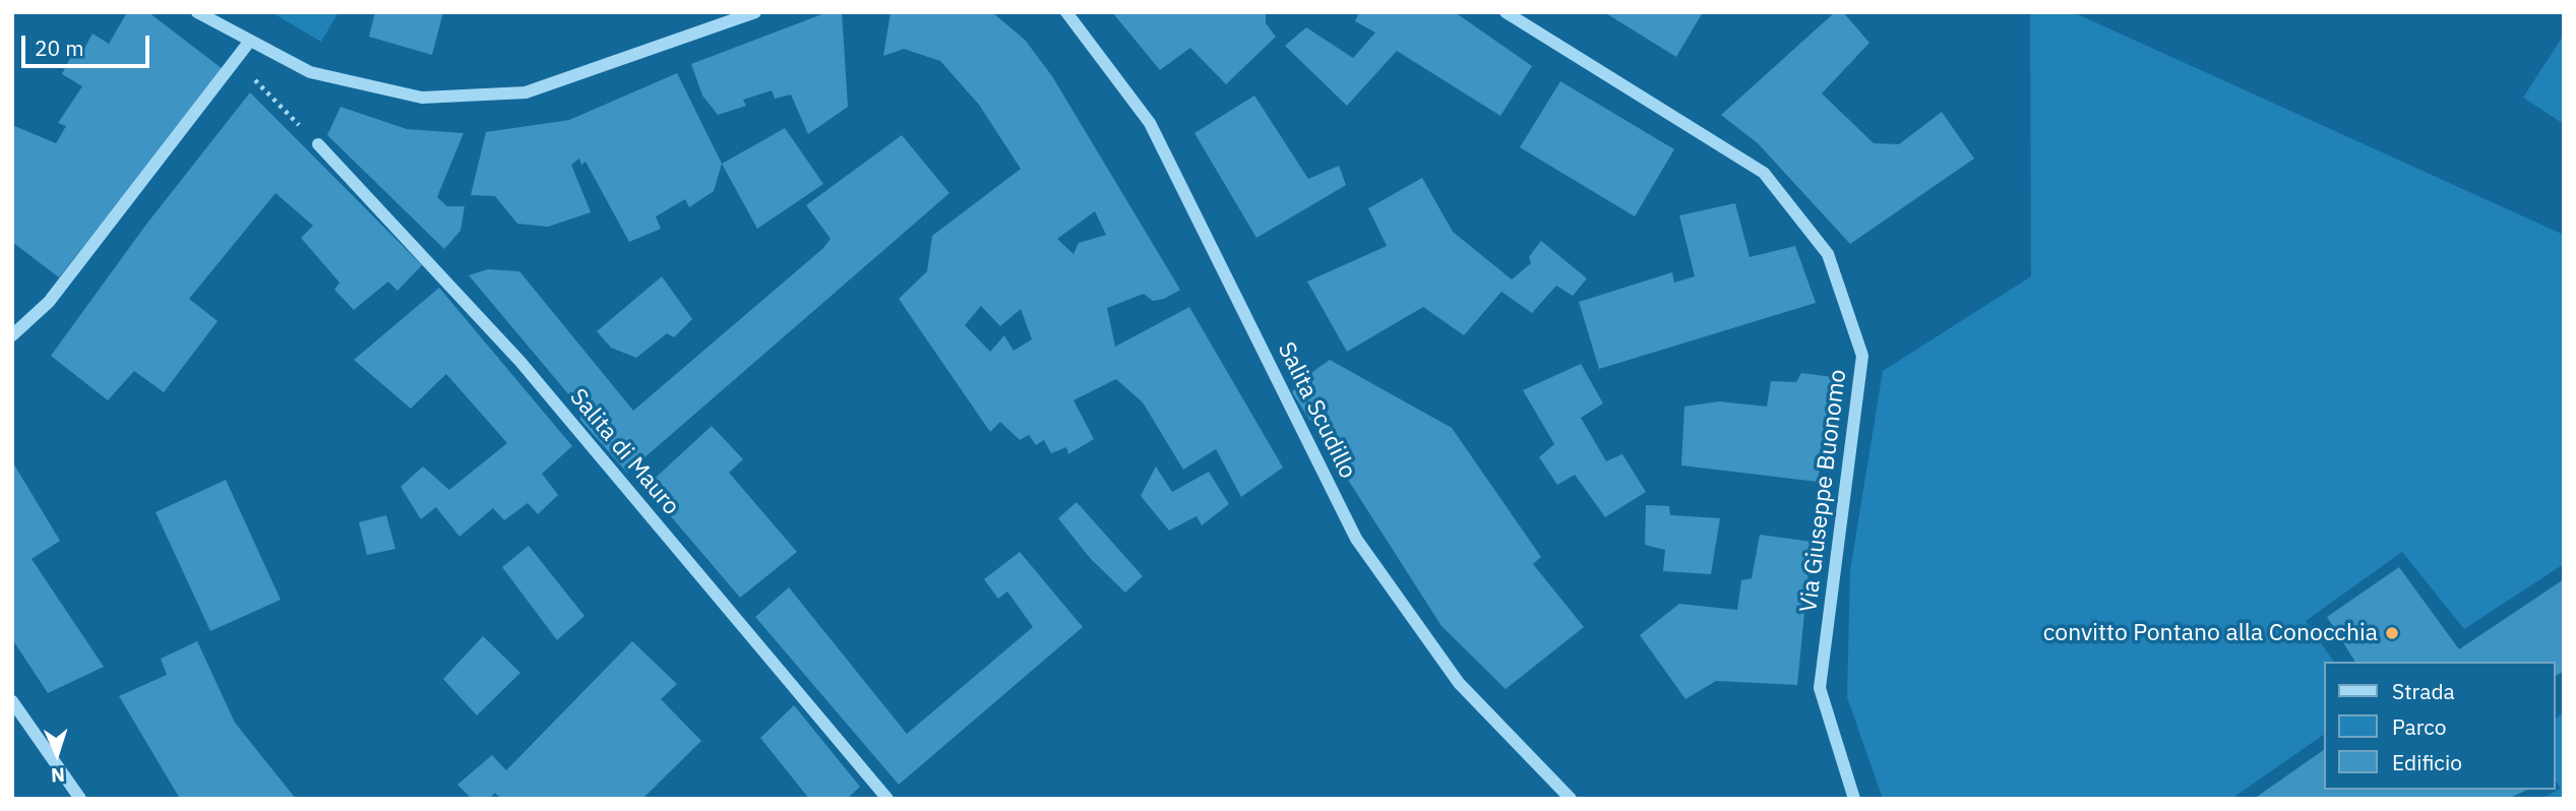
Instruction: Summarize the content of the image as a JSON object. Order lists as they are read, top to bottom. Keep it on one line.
{"streets":{"street":["Salita Scudillo","Salita di Mauro","Via Giuseppe Buonomo"]},"places":["convitto Pontano alla Conocchia"],"legend":["Strada","Parco","Edificio"],"scale_bar":"20 m","north":"bottom"}
